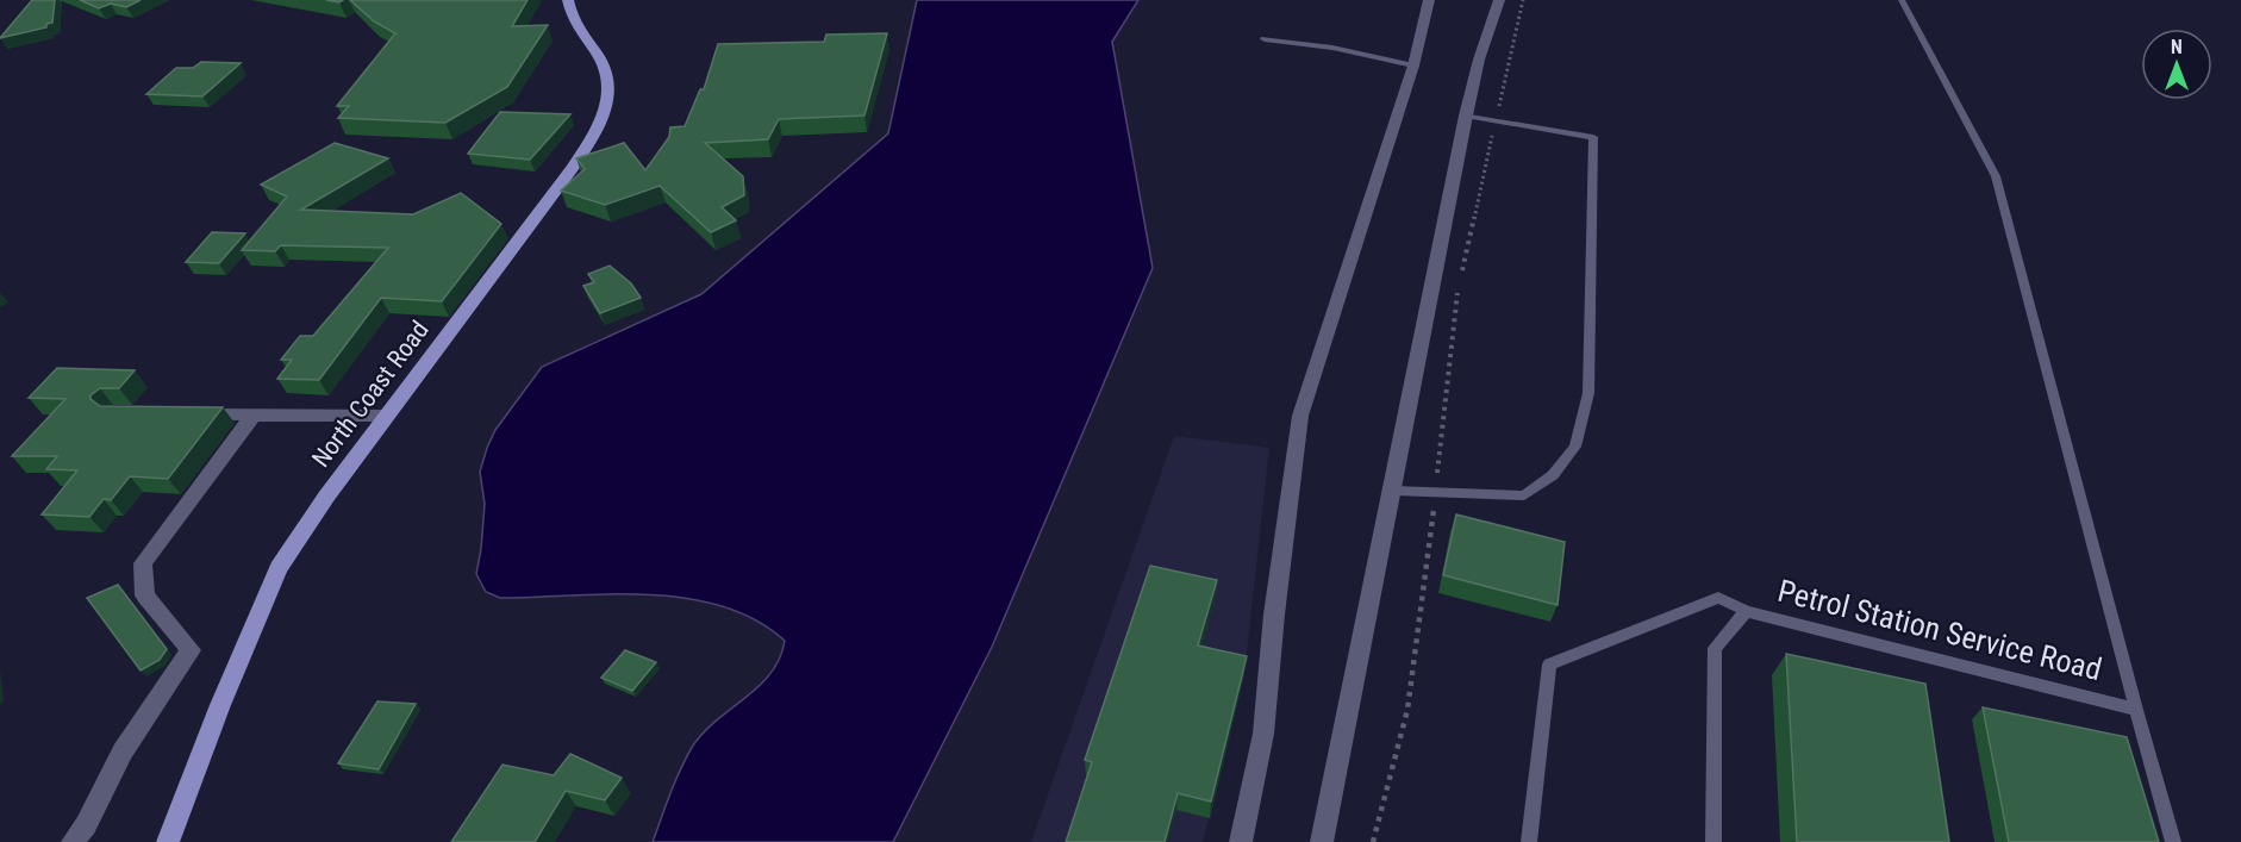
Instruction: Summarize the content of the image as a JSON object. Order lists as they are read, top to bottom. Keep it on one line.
{"streets":{"main road":["North Coast Road"],"lane":["Petrol Station Service Road"]},"north":"top"}
